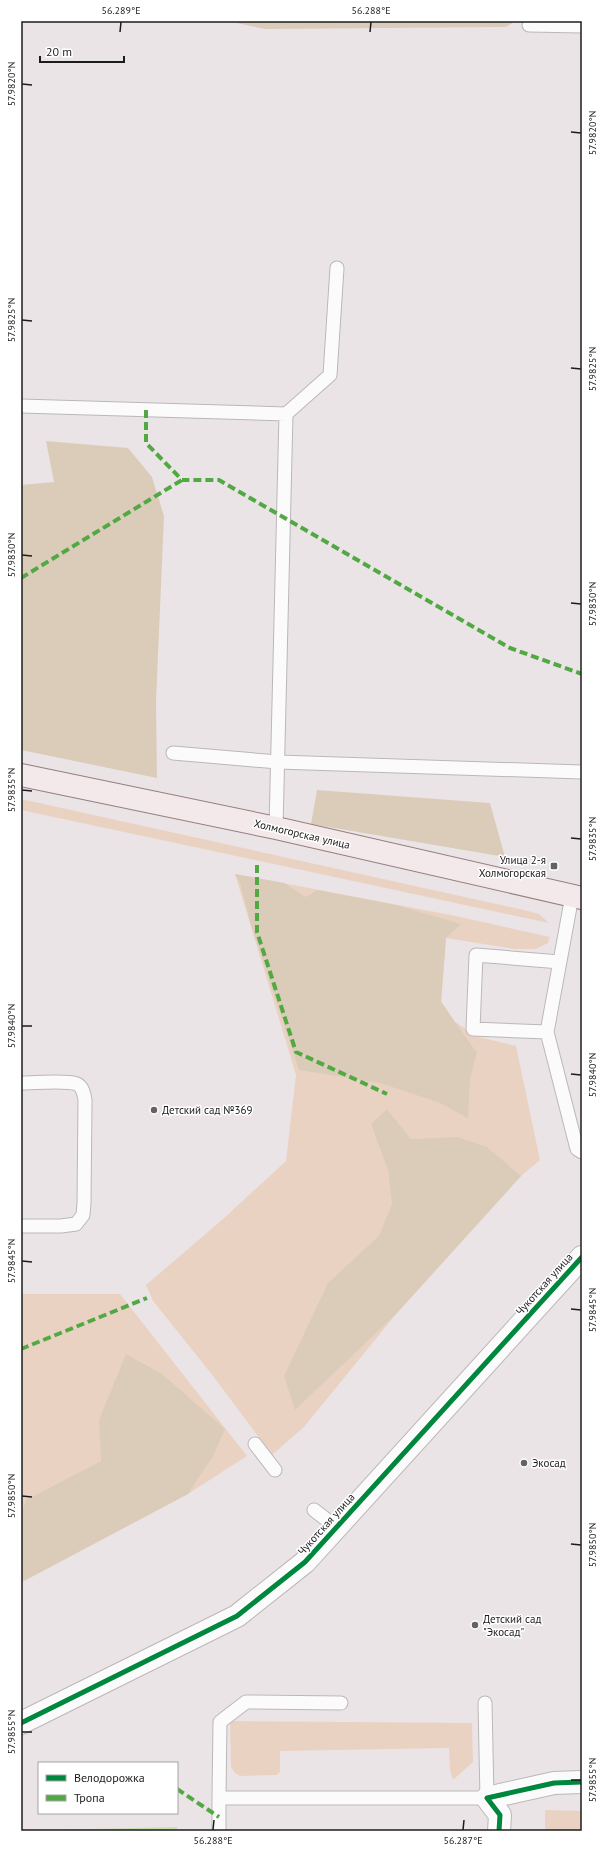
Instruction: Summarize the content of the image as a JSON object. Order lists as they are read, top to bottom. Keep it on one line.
{"streets":{"main road":["Холмогорская улица"],"street":["Чукотская улица"]},"places":{"transit":["Улица 2-я Холмогорская"],"other":["Детский сад №369","Экосад","Детский сад \"Экосад\""]},"legend":["Велодорожка","Тропа"],"scale_bar":"20 m","coordinates":["56.289°E","56.288°E","57.9820°N","57.9825°N","57.9830°N","57.9835°N","57.9840°N","57.9845°N","57.9850°N","57.9855°N","56.287°E"]}
